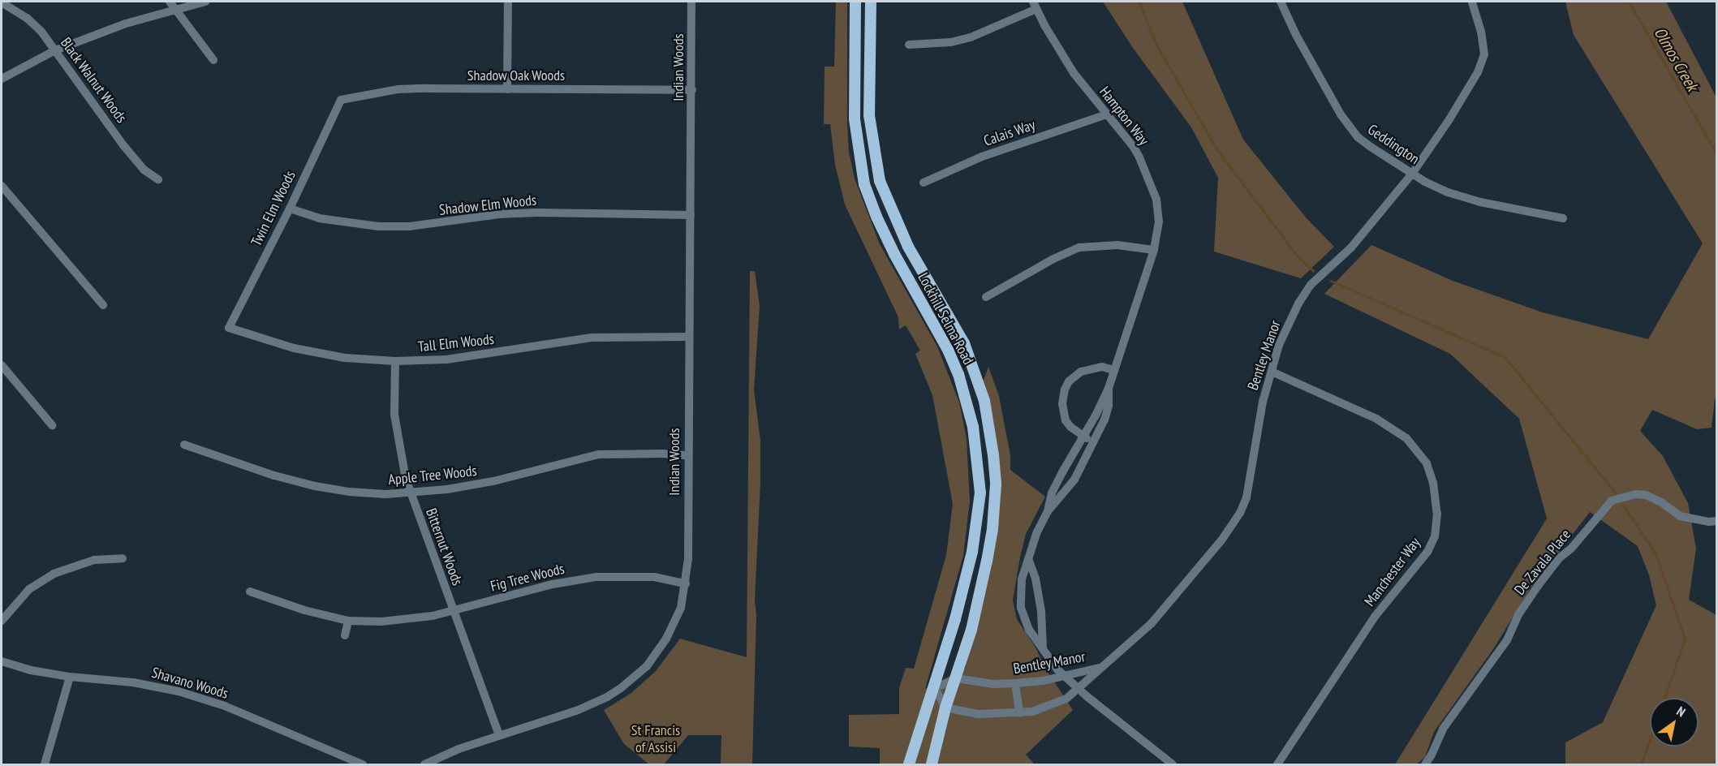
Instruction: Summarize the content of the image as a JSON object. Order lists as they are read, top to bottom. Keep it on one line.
{"streets":{"main road":["Lockhill Selma Road"],"street":["Indian Woods","Shadow Oak Woods","Black Walnut Woods","Hampton Way","Calais Way","Geddington","Shadow Elm Woods","Twin Elm Woods","Tall Elm Woods","Bentley Manor","Apple Tree Woods","Bitternut Woods","De Zavala Place","Manchester Way","Fig Tree Woods","Shavano Woods"]},"crossings":[["Indian Woods","Shadow Oak Woods"],["Indian Woods","Shadow Elm Woods"],["Indian Woods","Tall Elm Woods"],["Indian Woods","Apple Tree Woods"],["Indian Woods","Bitternut Woods"],["Indian Woods","Fig Tree Woods"],["Shadow Oak Woods","Twin Elm Woods"],["Hampton Way","Calais Way"],["Hampton Way","Bentley Manor"],["Geddington","Bentley Manor"],["Shadow Elm Woods","Twin Elm Woods"],["Twin Elm Woods","Tall Elm Woods"],["Lockhill Selma Road","Bentley Manor"],["Tall Elm Woods","Bitternut Woods"],["Bentley Manor","Manchester Way"],["Apple Tree Woods","Bitternut Woods"],["Bitternut Woods","Fig Tree Woods"]],"water":["Olmos Creek"],"parks":["St Francis of Assisi"],"north":"top right"}
